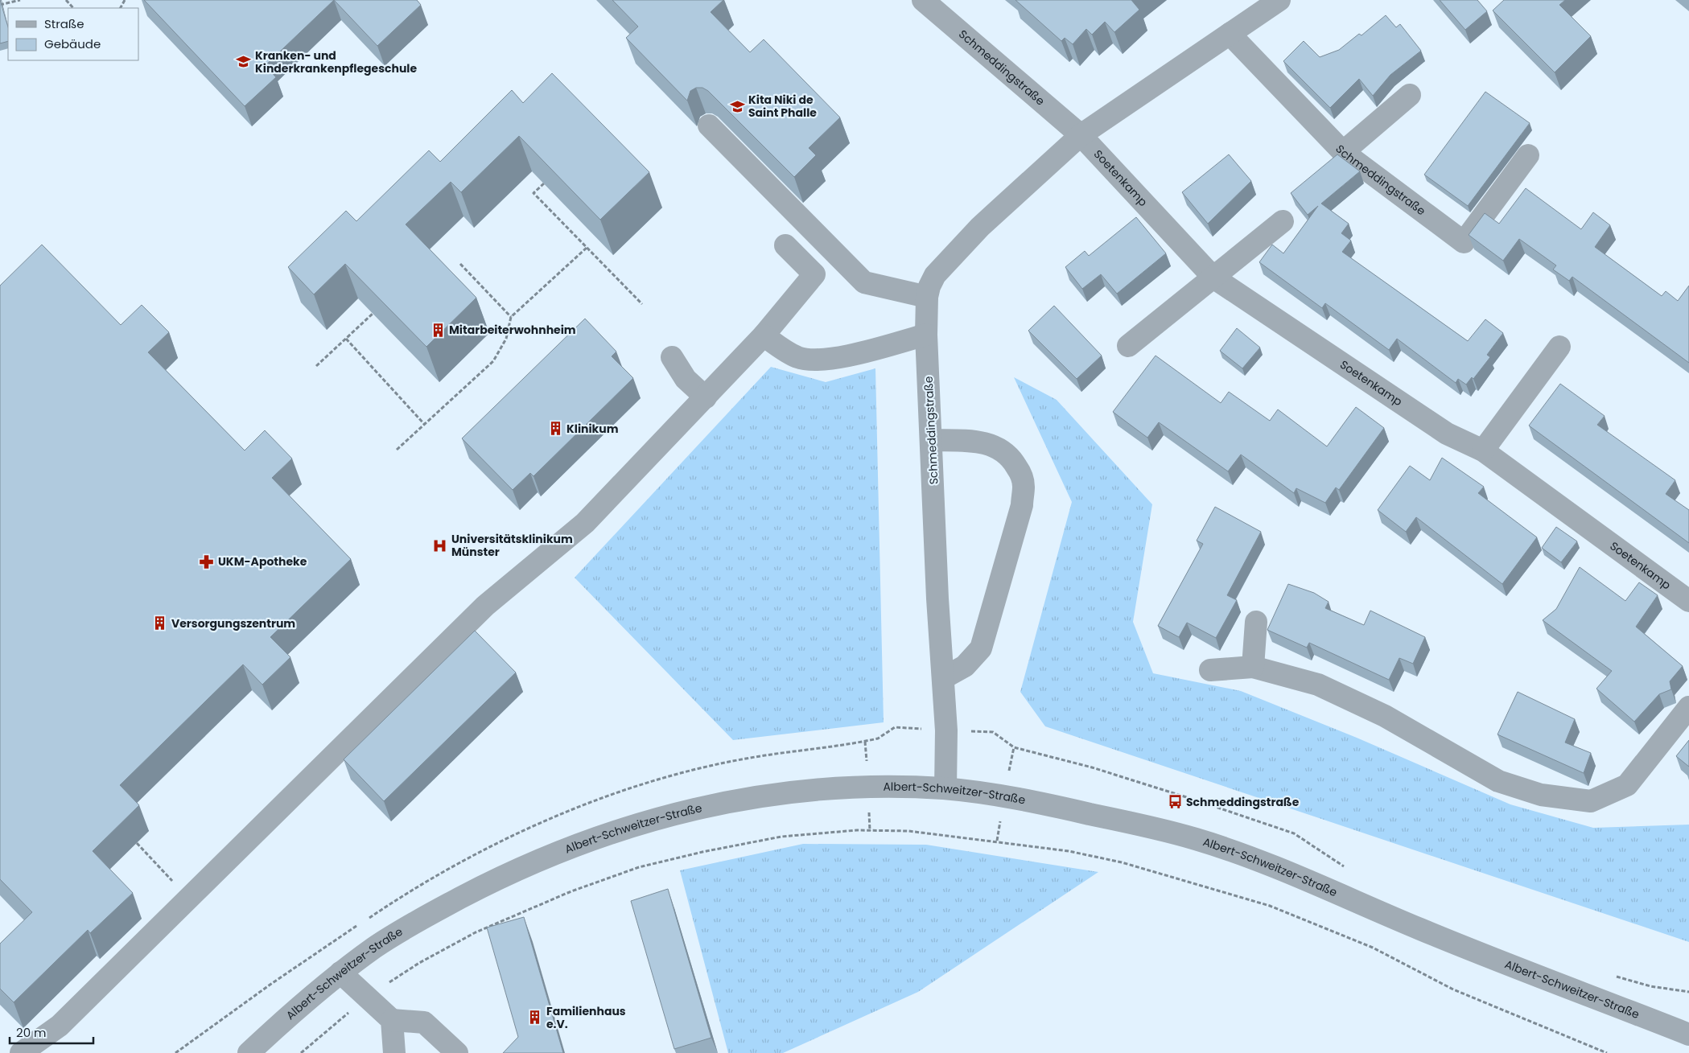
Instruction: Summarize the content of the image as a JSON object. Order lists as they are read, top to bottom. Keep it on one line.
{"streets":{"street":["Schmeddingstraße","Soetenkamp","Albert-Schweitzer-Straße"]},"crossings":[["Schmeddingstraße","Soetenkamp"],["Schmeddingstraße","Albert-Schweitzer-Straße"]],"places":{"school or university":["Kranken- und Kinderkrankenpflegeschule","Kita Niki de Saint Phalle"],"building":["Mitarbeiterwohnheim","Klinikum","Versorgungszentrum","Familienhaus e.V."],"hospital":["Universitätsklinikum Münster"],"pharmacy":["UKM-Apotheke"],"bus stop":["Schmeddingstraße"]},"legend":["Straße","Gebäude"],"scale_bar":"20 m"}
